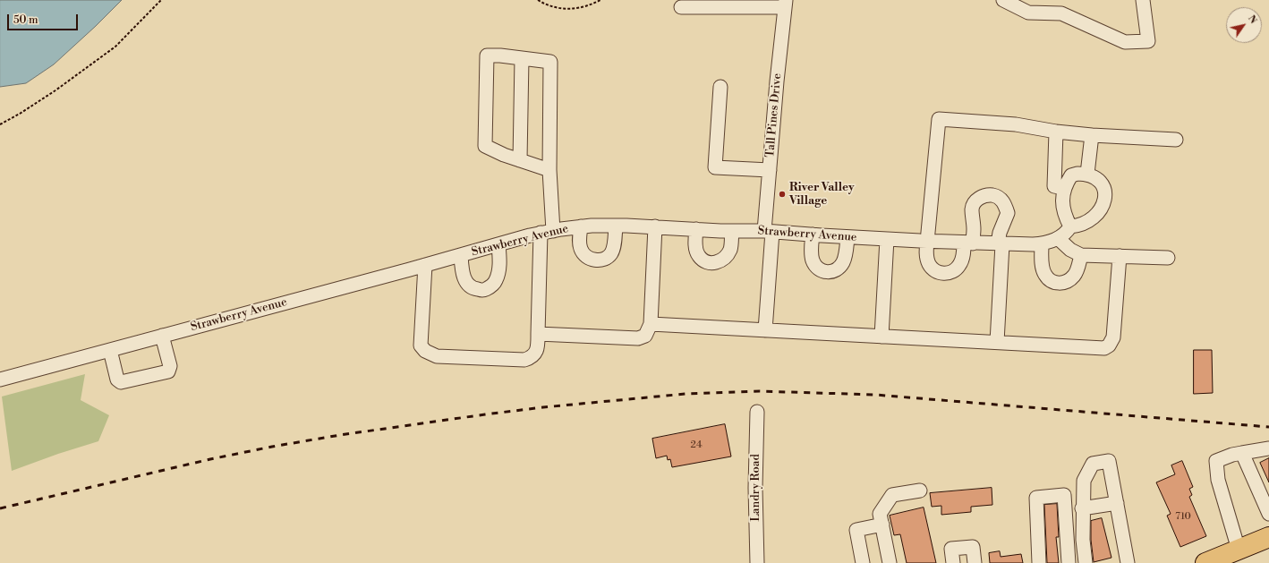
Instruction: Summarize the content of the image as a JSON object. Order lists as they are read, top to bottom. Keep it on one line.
{"streets":{"street":["Tall Pines Drive","Strawberry Avenue","Landry Road"]},"crossings":[["Tall Pines Drive","Strawberry Avenue"]],"places":["River Valley Village"],"house_numbers":["24","710"],"scale_bar":"50 m","north":"top right"}
